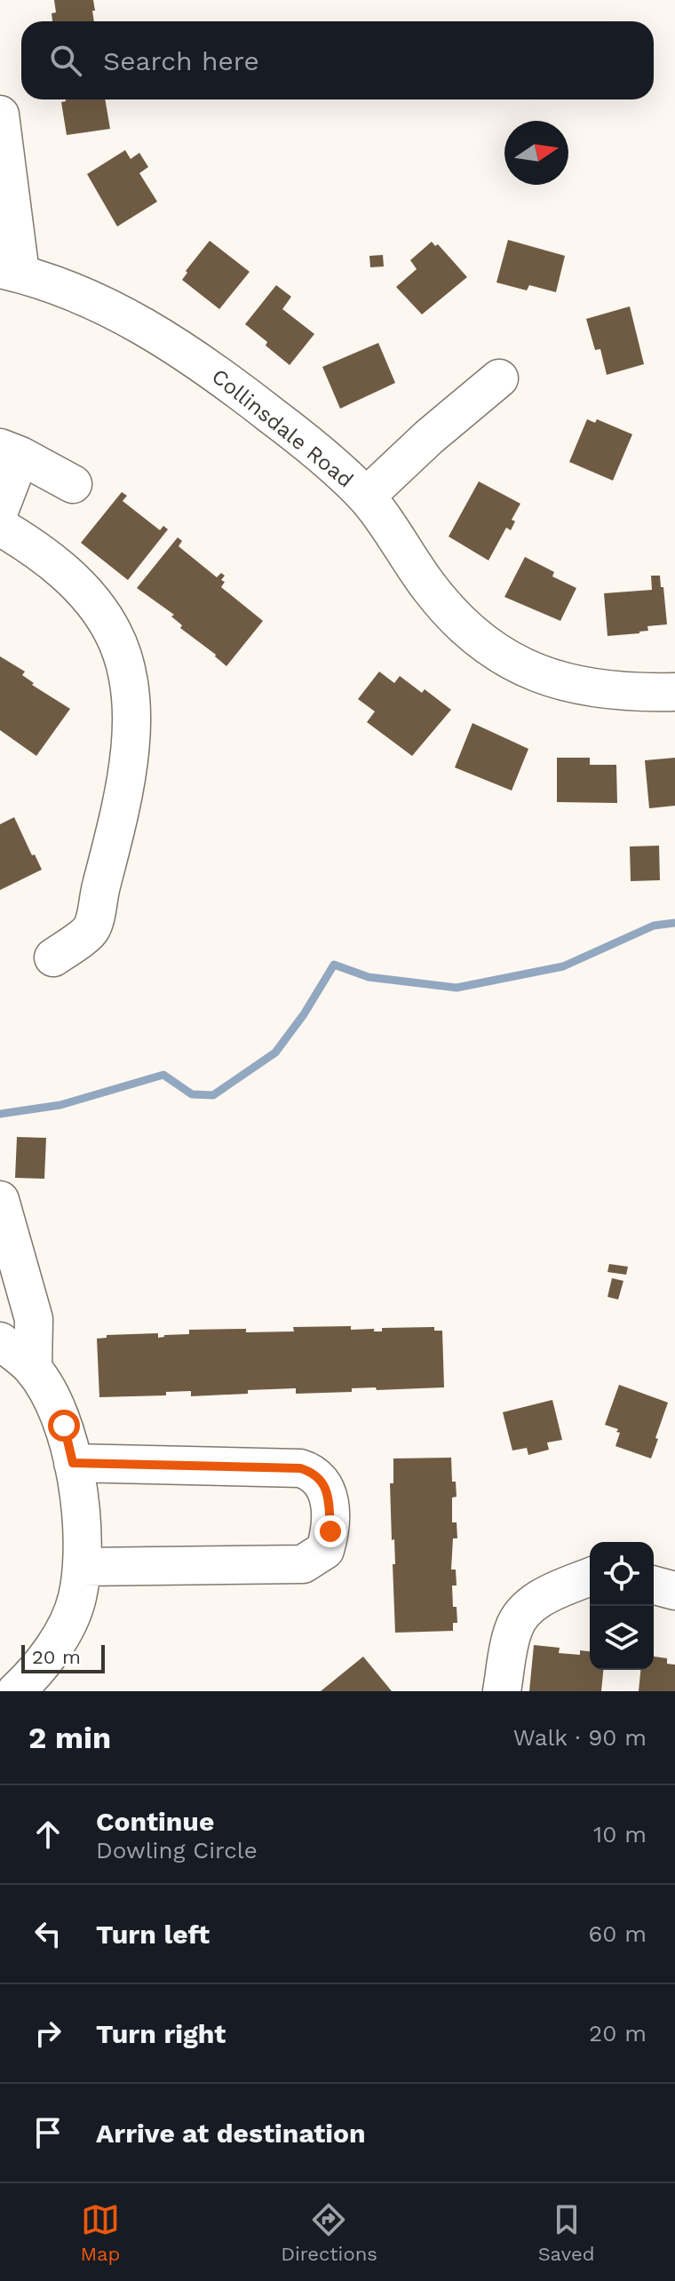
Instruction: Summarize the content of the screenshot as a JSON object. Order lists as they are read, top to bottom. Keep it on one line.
{"streets":{"street":["Collinsdale Road"]},"scale_bar":"20 m","north":"right","page":{"search":"Search here","scale":"20 m","heading":["2 min","Walk · 90 m"],"list":[["Continue","Dowling Circle","10 m"],["Turn left","60 m"],["Turn right","20 m"],"Arrive at destination"],"nav":["Map","Directions","Saved"]}}
